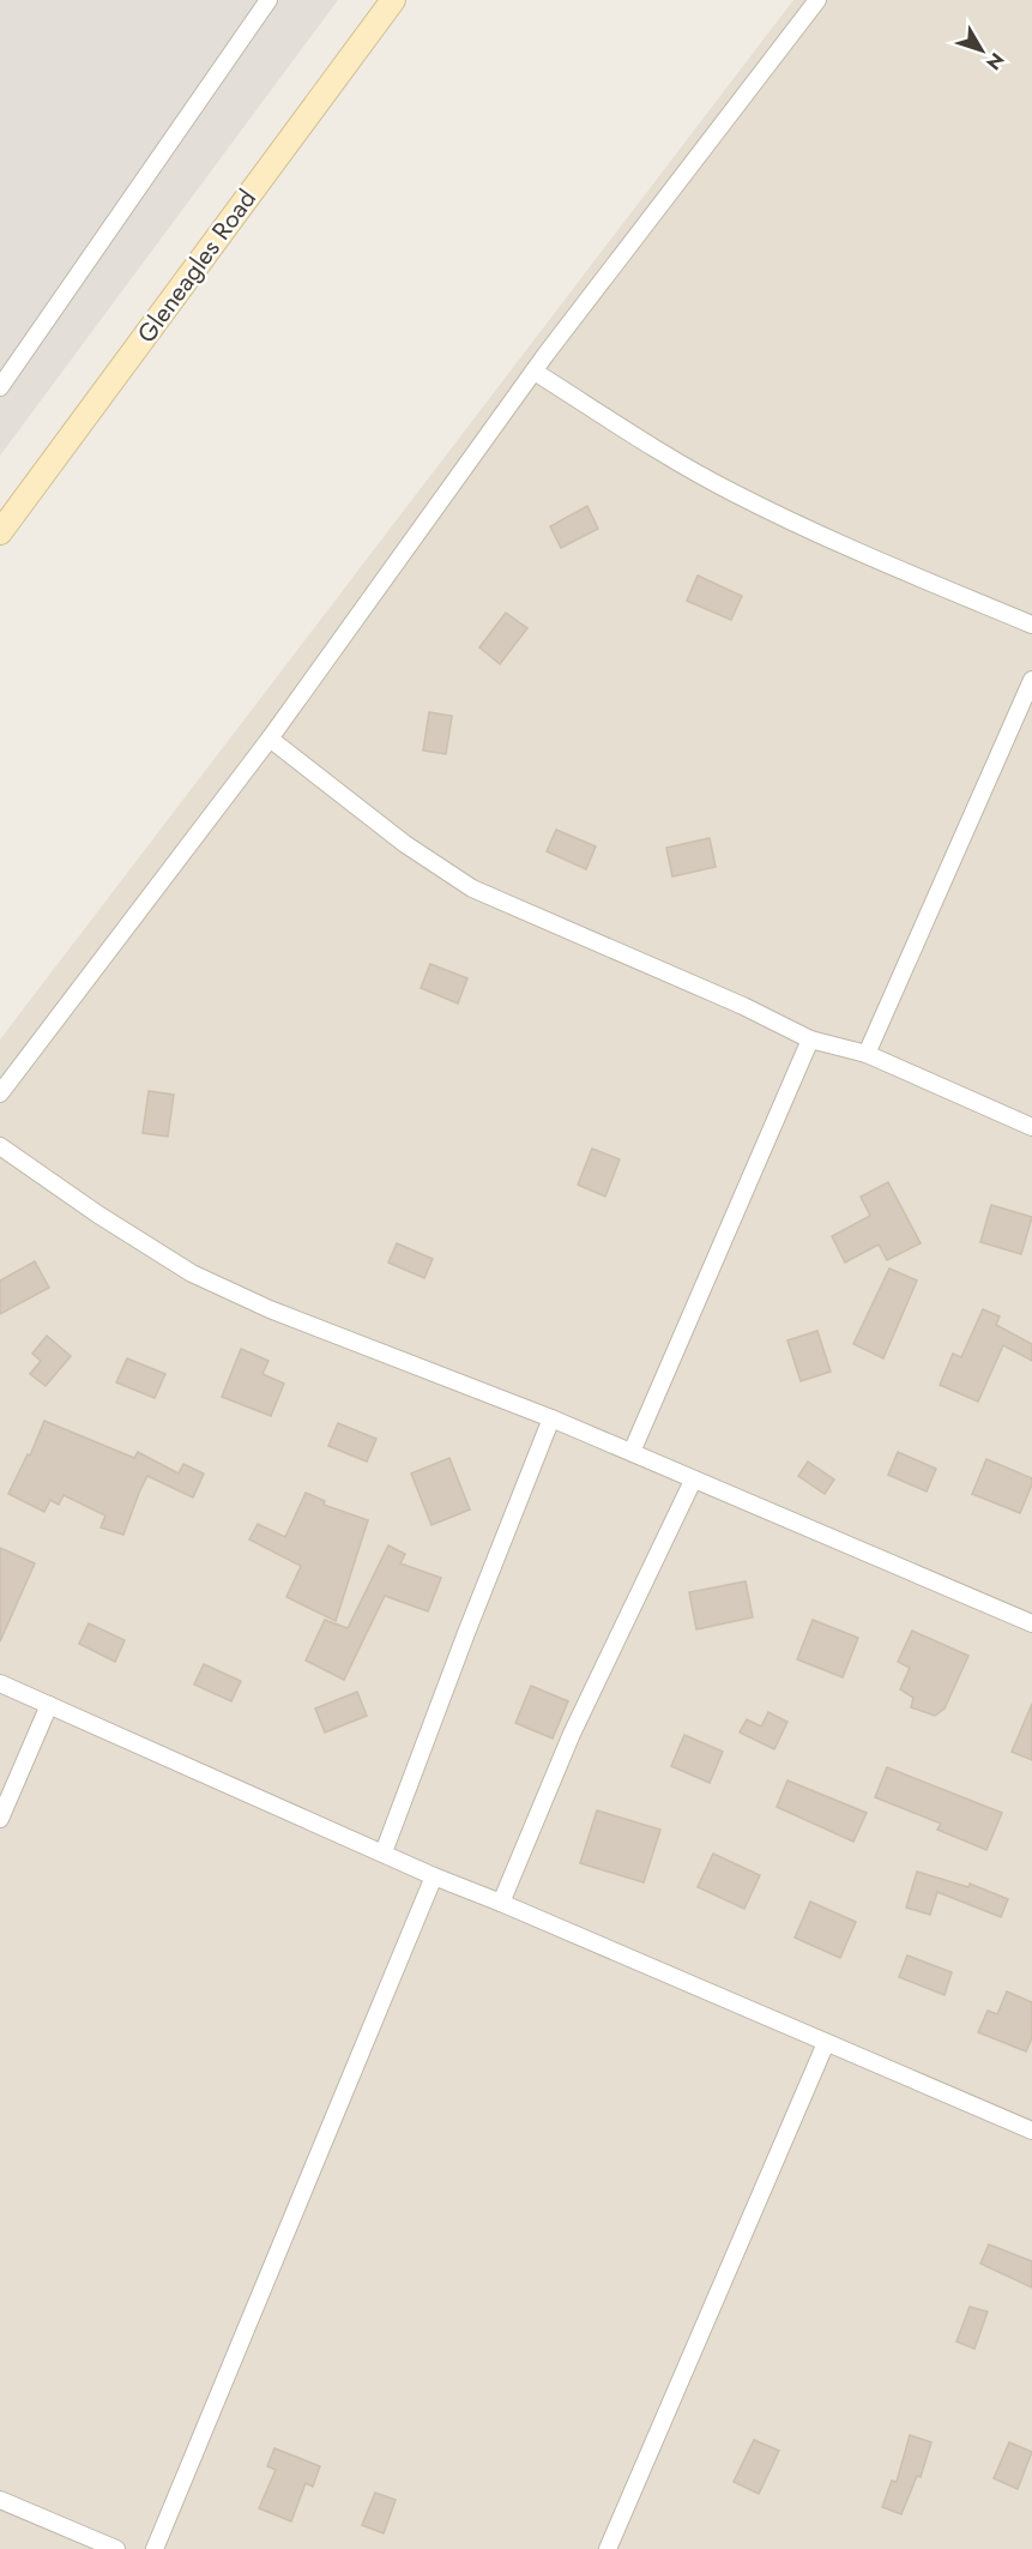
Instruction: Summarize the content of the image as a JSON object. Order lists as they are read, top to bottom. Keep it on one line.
{"streets":{"street":["Gleneagles Road"]},"north":"bottom right"}
